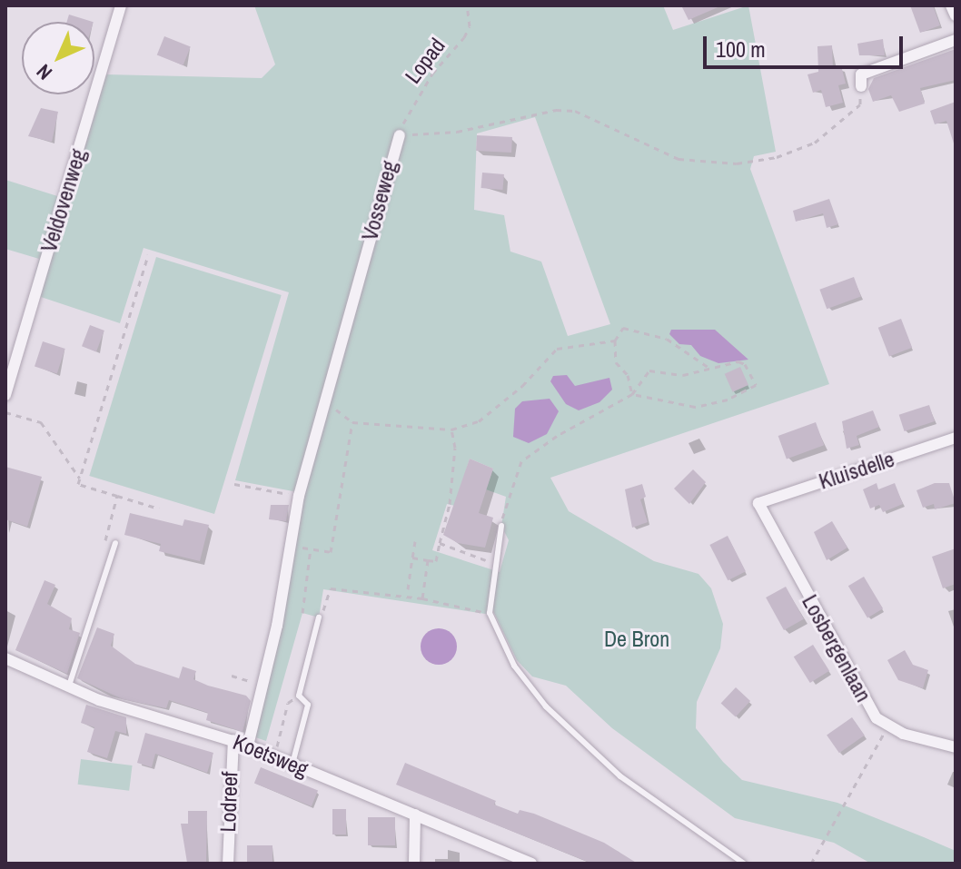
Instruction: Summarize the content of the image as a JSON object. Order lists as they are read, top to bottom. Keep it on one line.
{"streets":{"street":["Veldovenweg","Vosseweg","Kluisdelle","Losbergenlaan","Koetsweg","Lodreef"],"path":["Lopad"]},"crossings":[["Lopad","Vosseweg"],["Vosseweg","Koetsweg"],["Kluisdelle","Losbergenlaan"],["Koetsweg","Lodreef"]],"parks":["De Bron"],"scale_bar":"100 m","north":"bottom left"}
